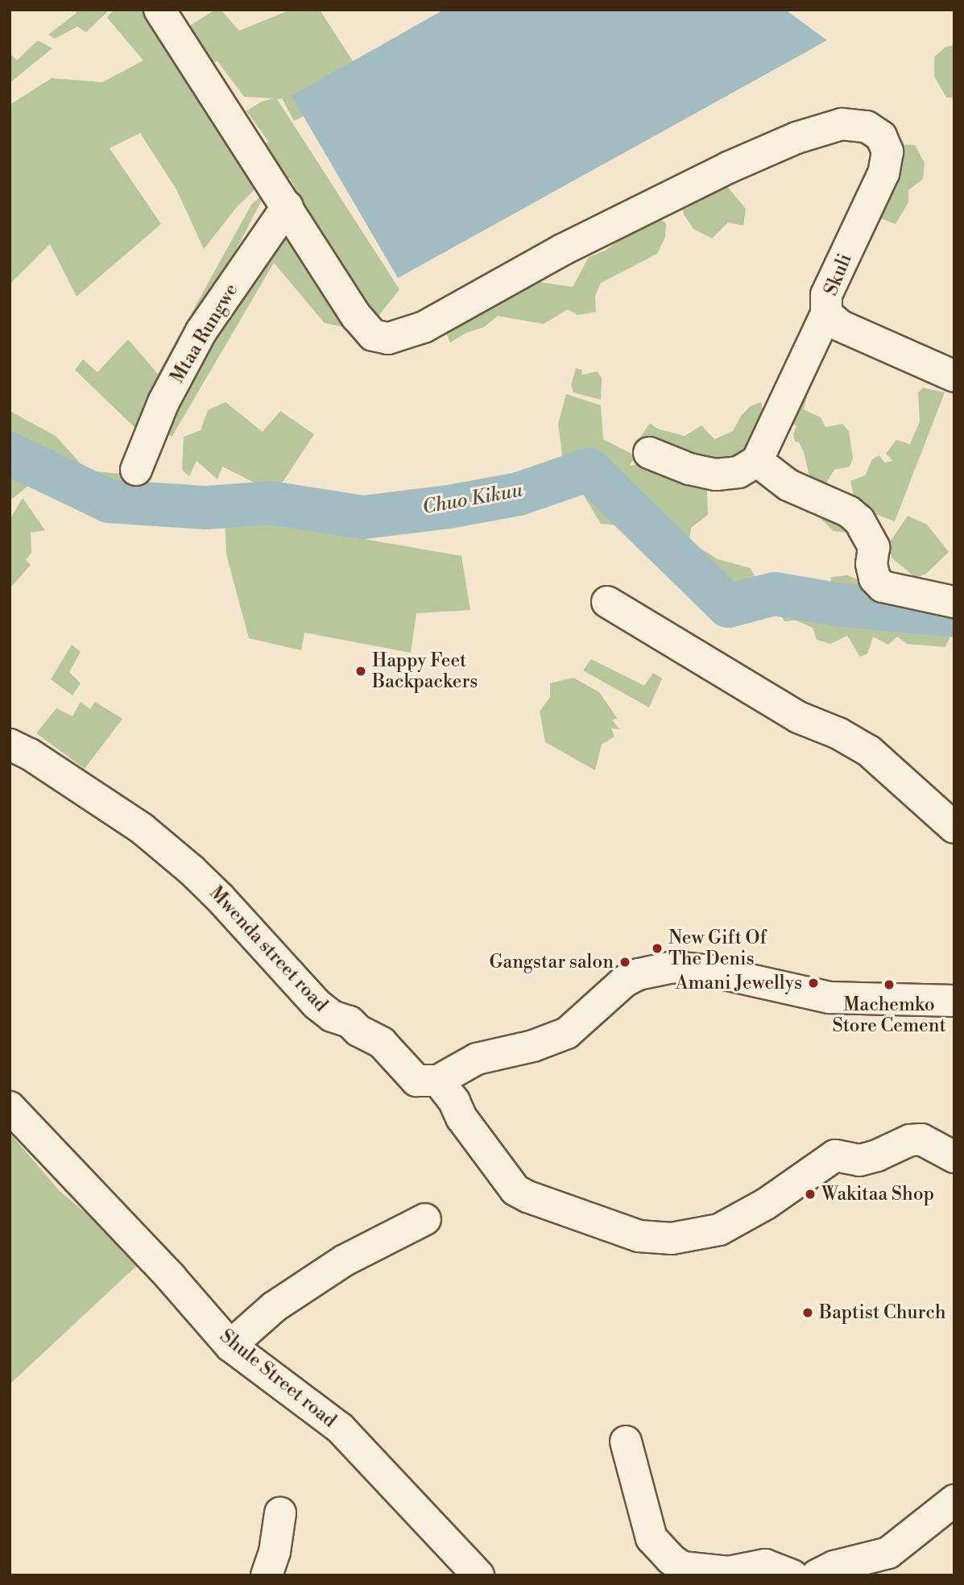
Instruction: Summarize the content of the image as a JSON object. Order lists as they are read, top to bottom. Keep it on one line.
{"streets":{"street":["Skuli","Mtaa Rungwe","Mwenda street road","Shule Street road"]},"crossings":[["Skuli","Mtaa Rungwe"]],"water":["Chuo Kikuu"],"places":["Happy Feet Backpackers","New Gift Of The Denis","Gangstar salon","Amani Jewellys","Machemko Store Cement","Wakitaa Shop","Baptist Church"]}
